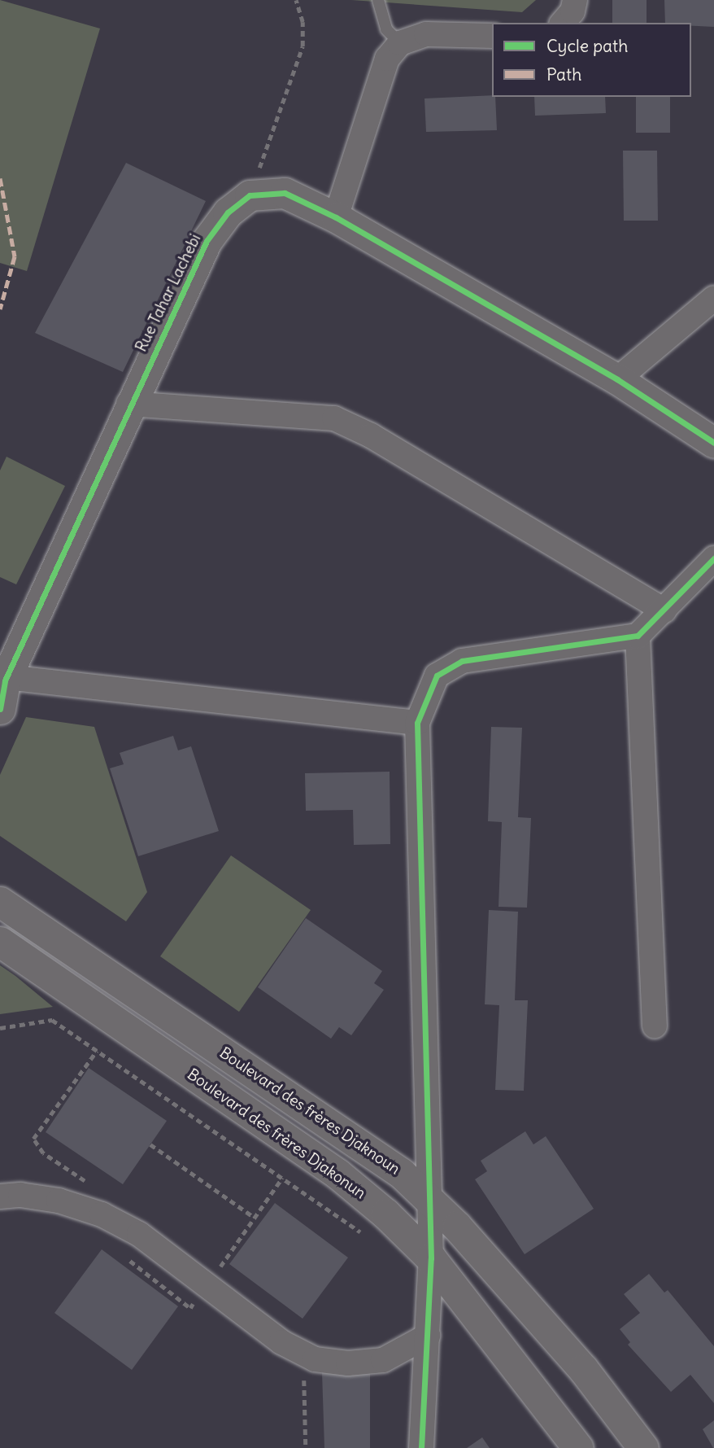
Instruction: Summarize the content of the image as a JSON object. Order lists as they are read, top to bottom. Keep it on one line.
{"streets":{"street":["Rue Tahar Lachebi","Boulevard des frères Djaknoun","Boulevard des frères Djakonun"]},"legend":["Cycle path","Path"]}
